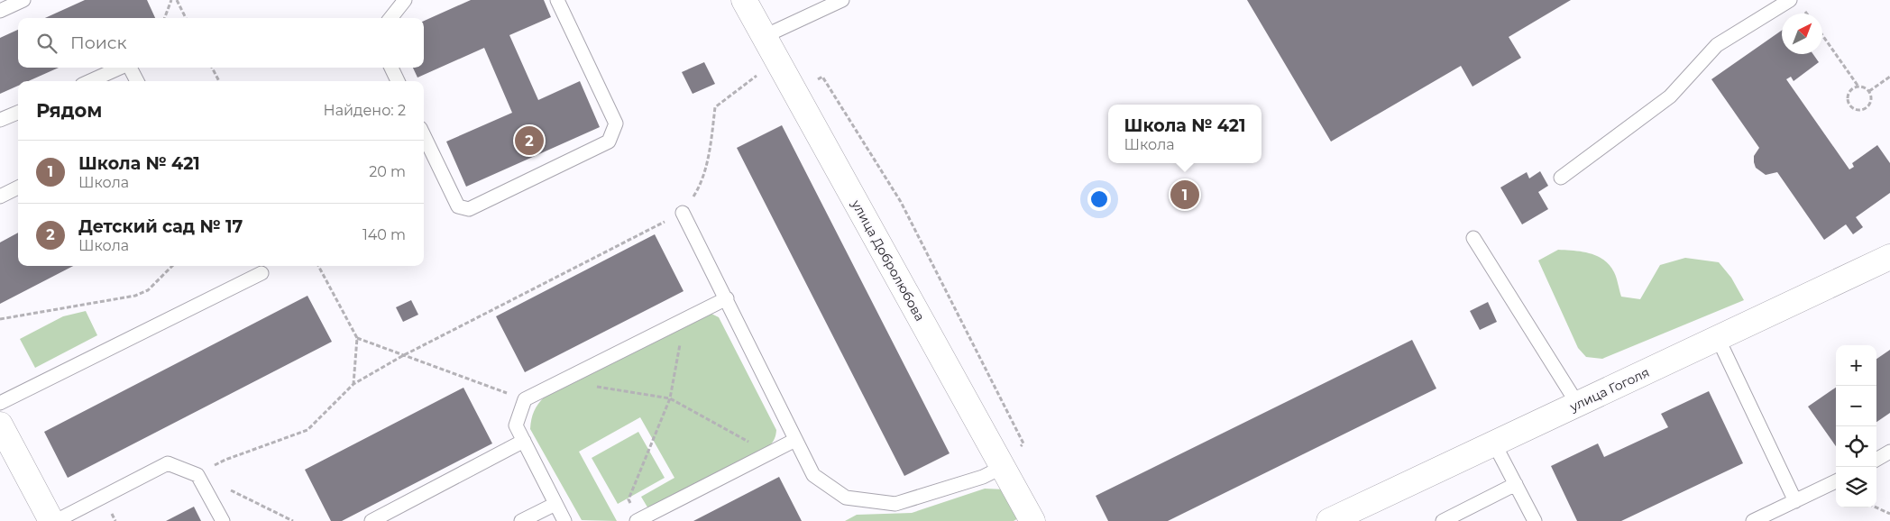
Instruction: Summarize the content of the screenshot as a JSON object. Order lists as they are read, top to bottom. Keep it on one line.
{"streets":{"street":["улица Добролюбова","улица Гоголя"]},"north":"top right","page":{"search":"Поиск","heading":["Рядом","Найдено: 2"],"popup":["Школа № 421","Школа"],"pins":["2","1"],"list":[{"mark":"1","name":"Школа № 421","note":"Школа","value":"20 m"},{"mark":"2","name":"Детский сад № 17","note":"Школа","value":"140 m"}],"map_buttons":["+","−"]}}
